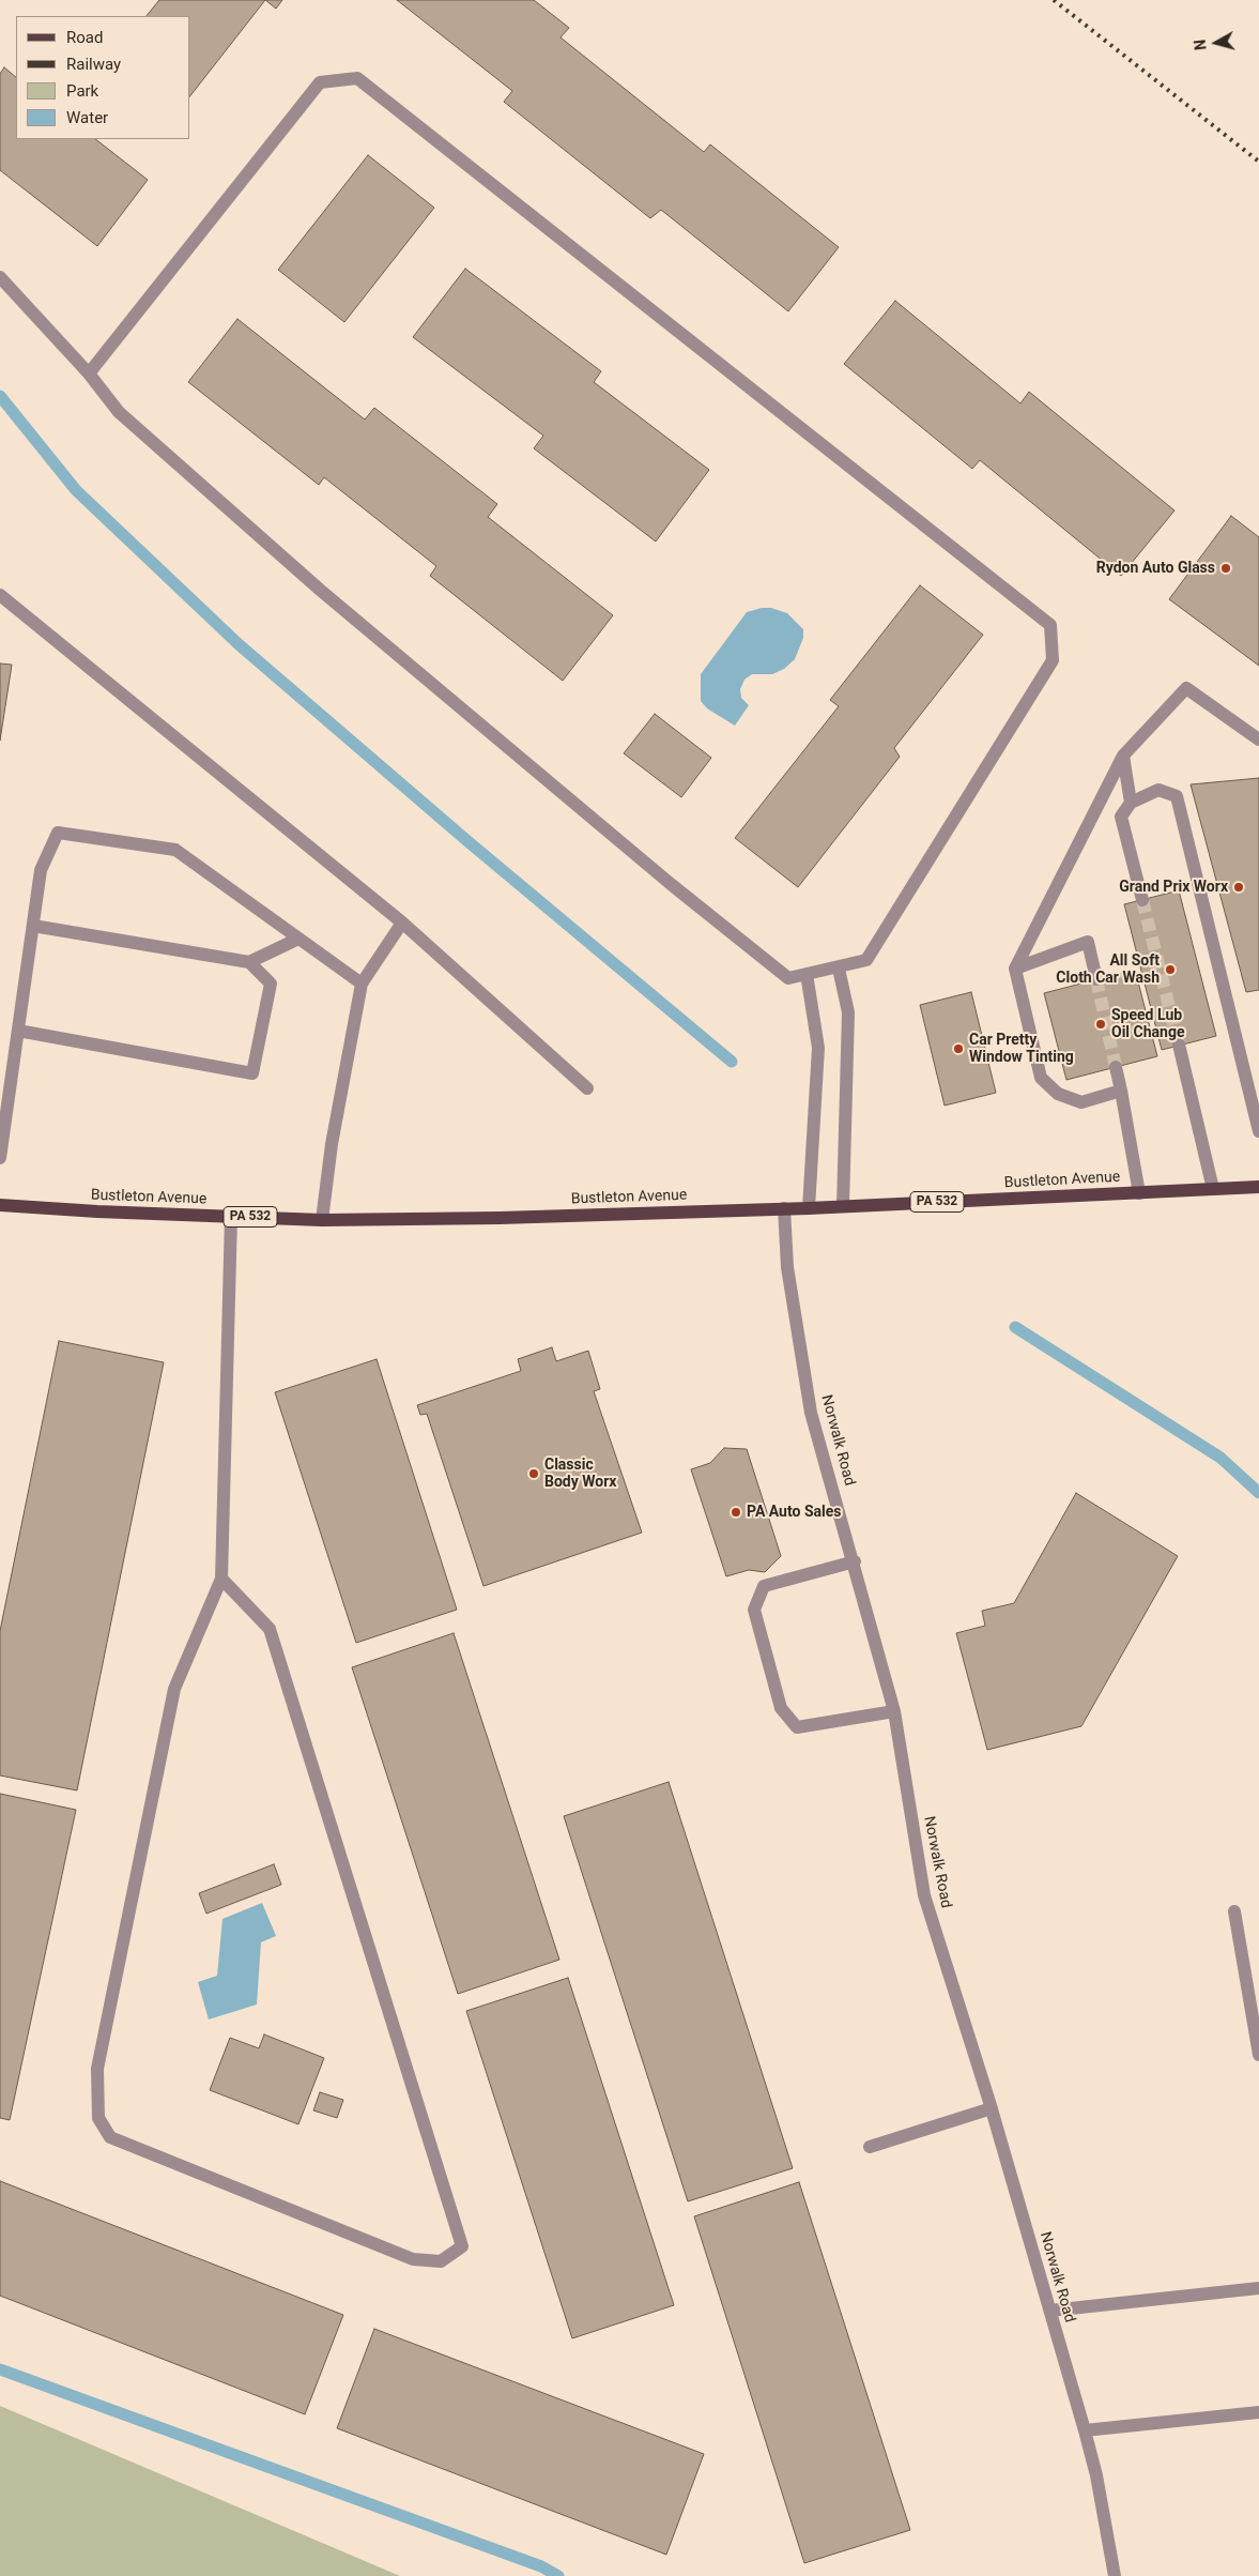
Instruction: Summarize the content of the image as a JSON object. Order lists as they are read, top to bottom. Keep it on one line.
{"streets":{"main road":["Bustleton Avenue","PA 532"],"street":["Norwalk Road"]},"crossings":[["Bustleton Avenue","Norwalk Road"]],"places":["Rydon Auto Glass","Grand Prix Worx","All Soft Cloth Car Wash","Speed Lub Oil Change","Car Pretty Window Tinting","Classic Body Worx","PA Auto Sales"],"legend":["Road","Railway","Park","Water"],"north":"left"}
